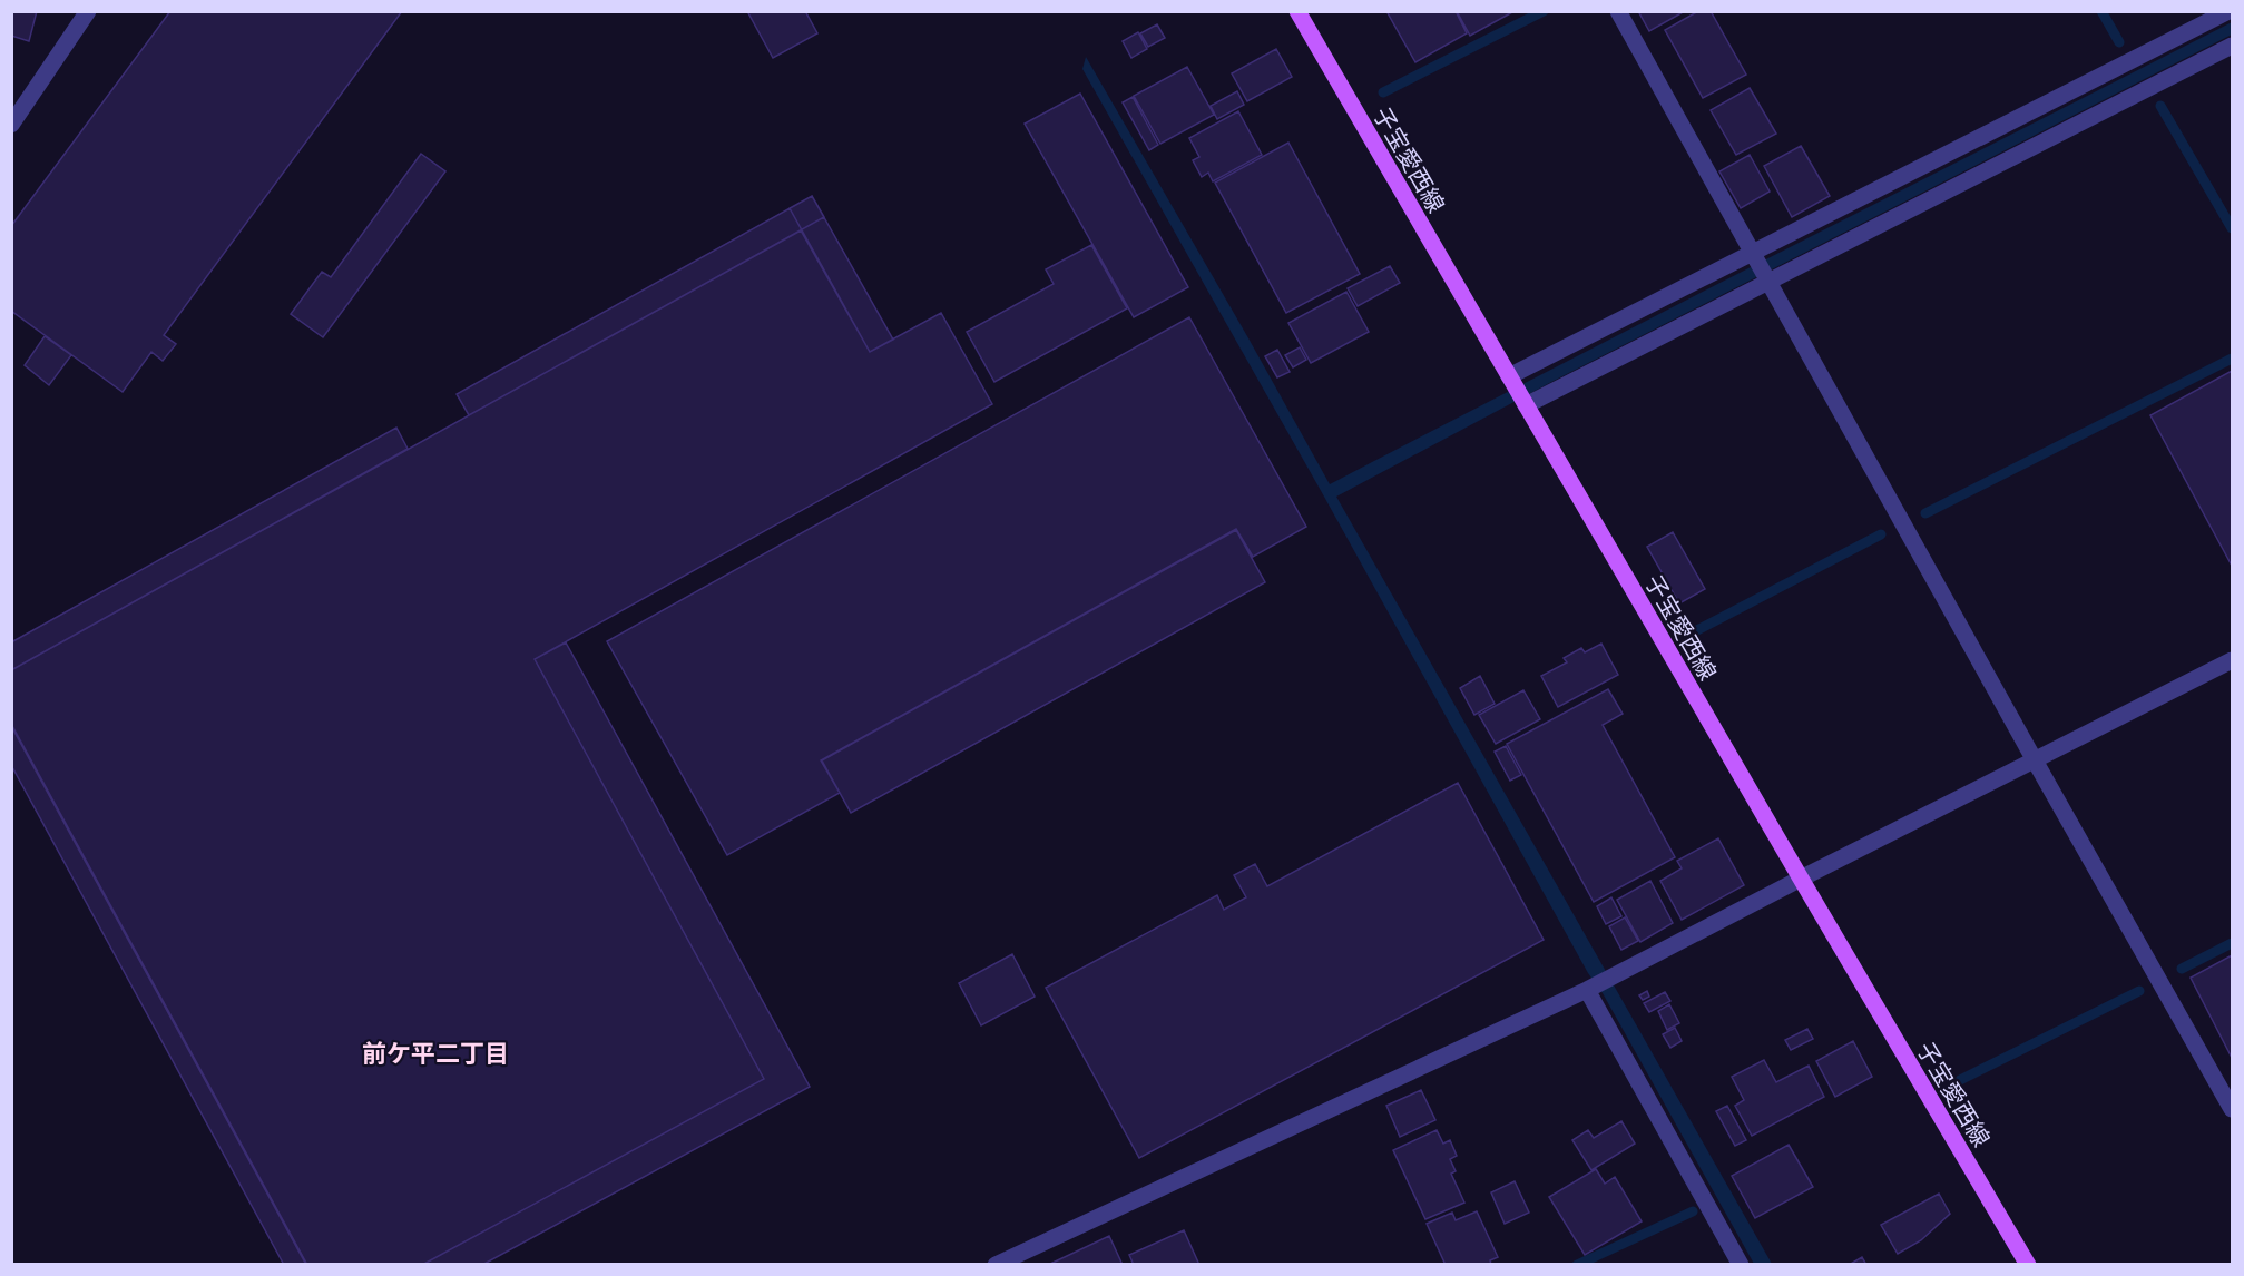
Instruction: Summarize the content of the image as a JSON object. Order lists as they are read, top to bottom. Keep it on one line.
{"streets":{"main road":["子宝愛西線"]},"districts":["前ケ平二丁目"]}
